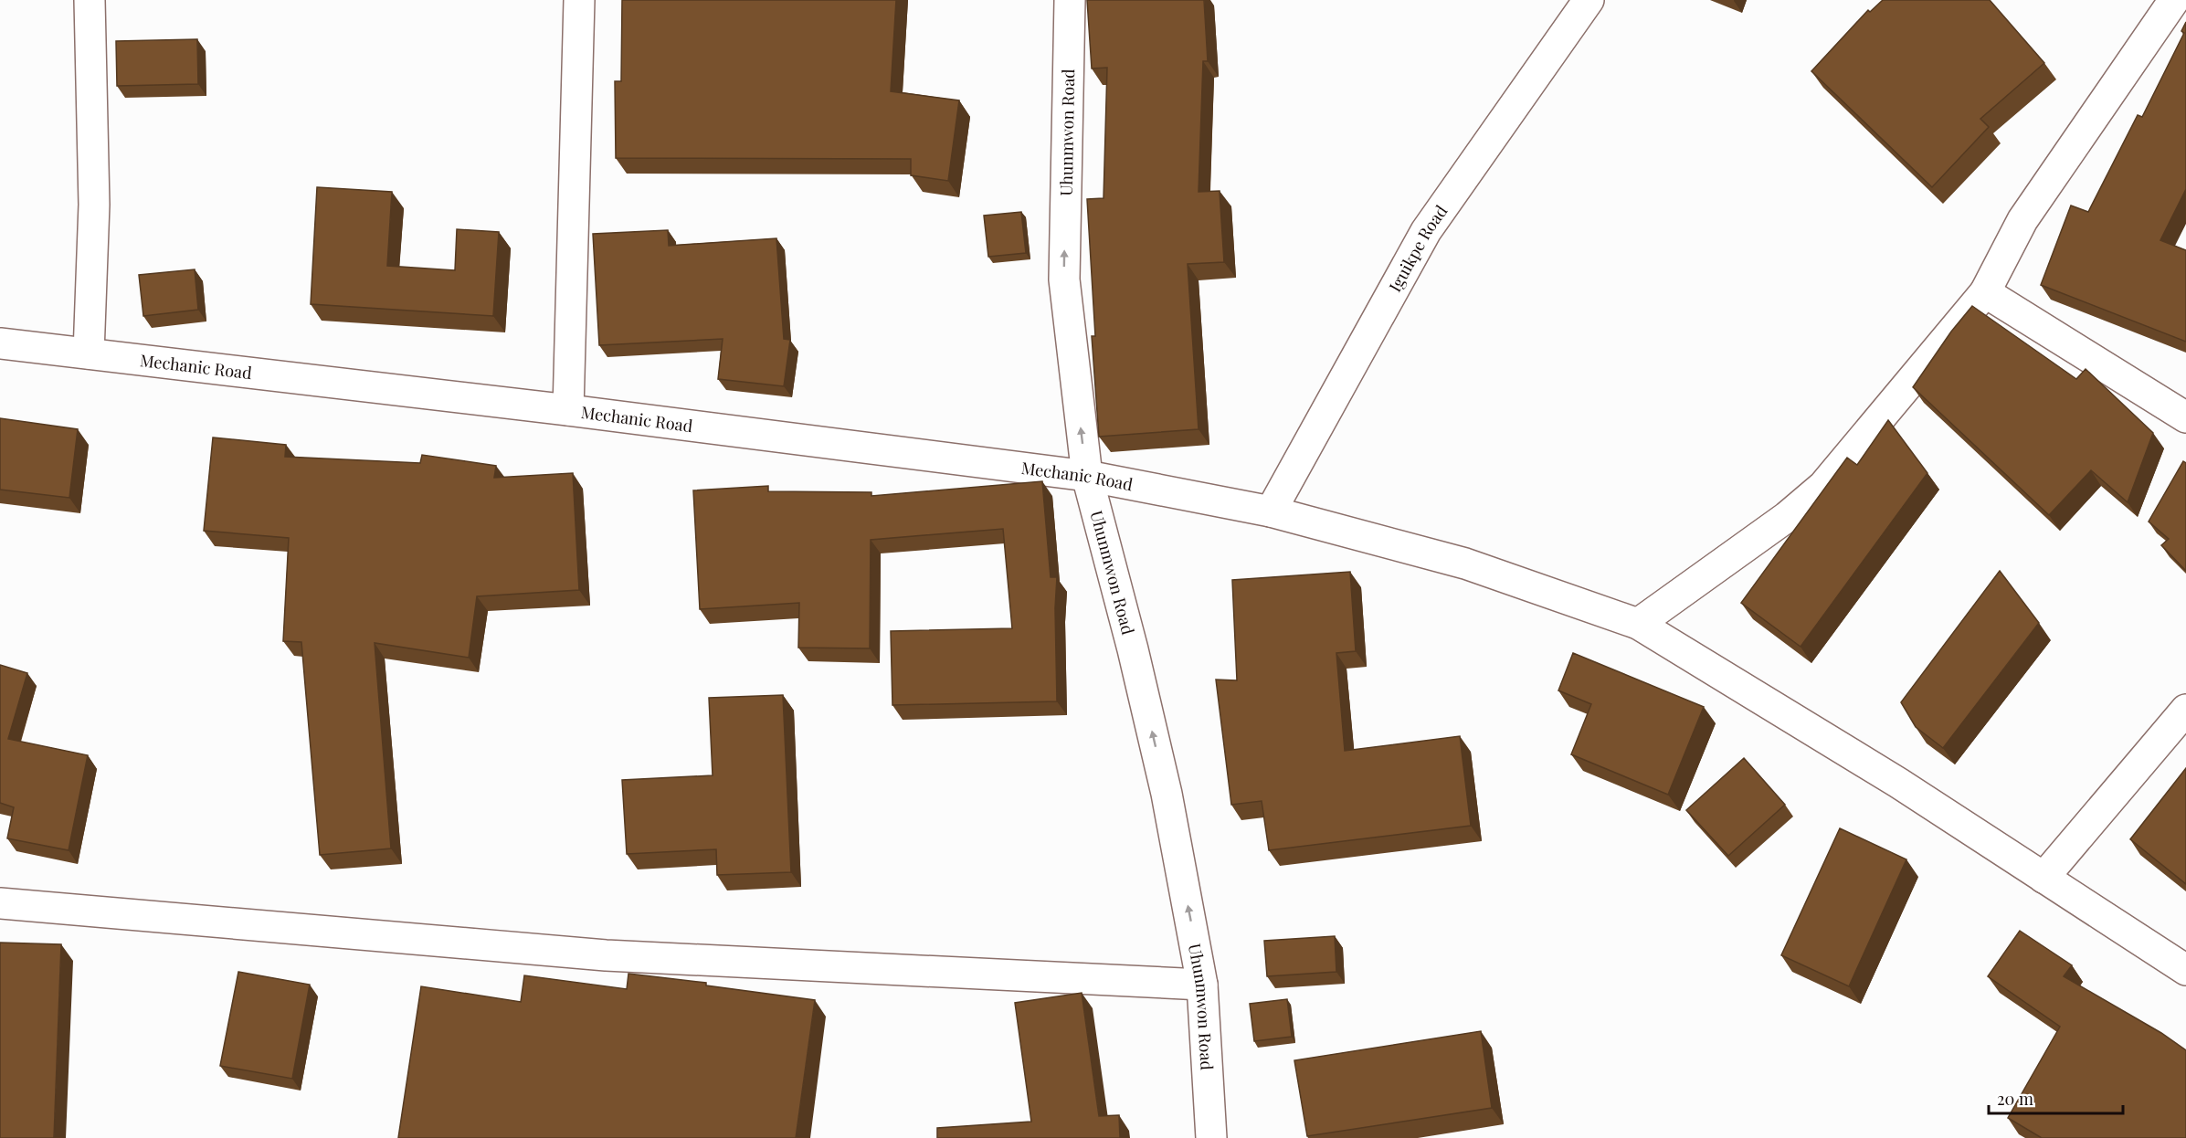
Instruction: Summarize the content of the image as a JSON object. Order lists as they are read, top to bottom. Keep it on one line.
{"streets":{"street":["Uhunmwon Road","Iguikpe Road","Mechanic Road"]},"crossings":[["Uhunmwon Road","Mechanic Road"],["Iguikpe Road","Mechanic Road"]],"one_way":["Uhunmwon Road"],"scale_bar":"20 m"}
